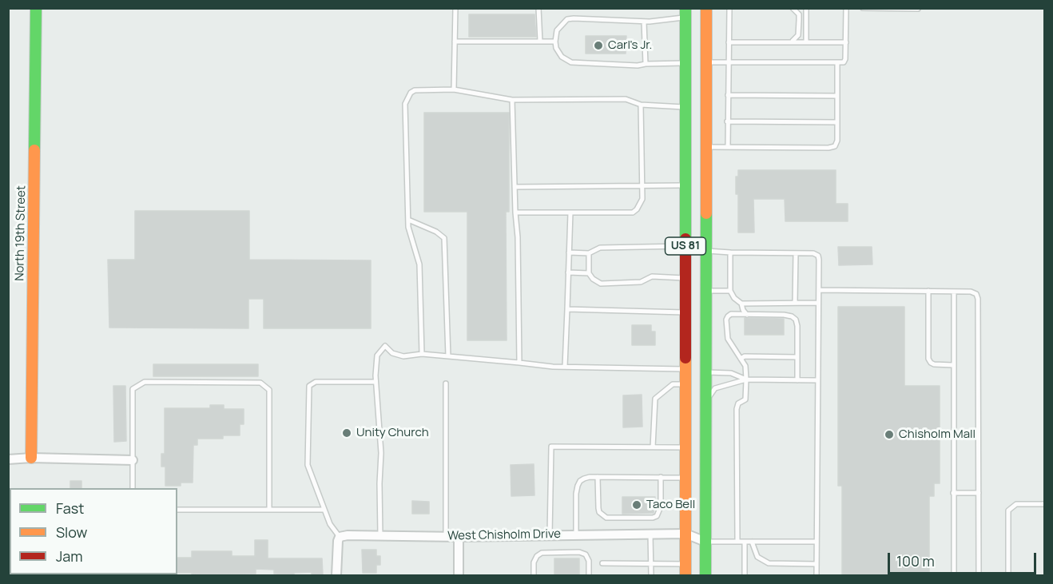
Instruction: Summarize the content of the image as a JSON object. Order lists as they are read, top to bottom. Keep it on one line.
{"streets":{"main road":["North 19th Street","US 81"],"street":["West Chisholm Drive"]},"crossings":[["US 81","West Chisholm Drive"]],"places":["Carl's Jr.","Unity Church","Chisholm Mall","Taco Bell"],"legend":["Fast","Slow","Jam"],"scale_bar":"100 m"}
